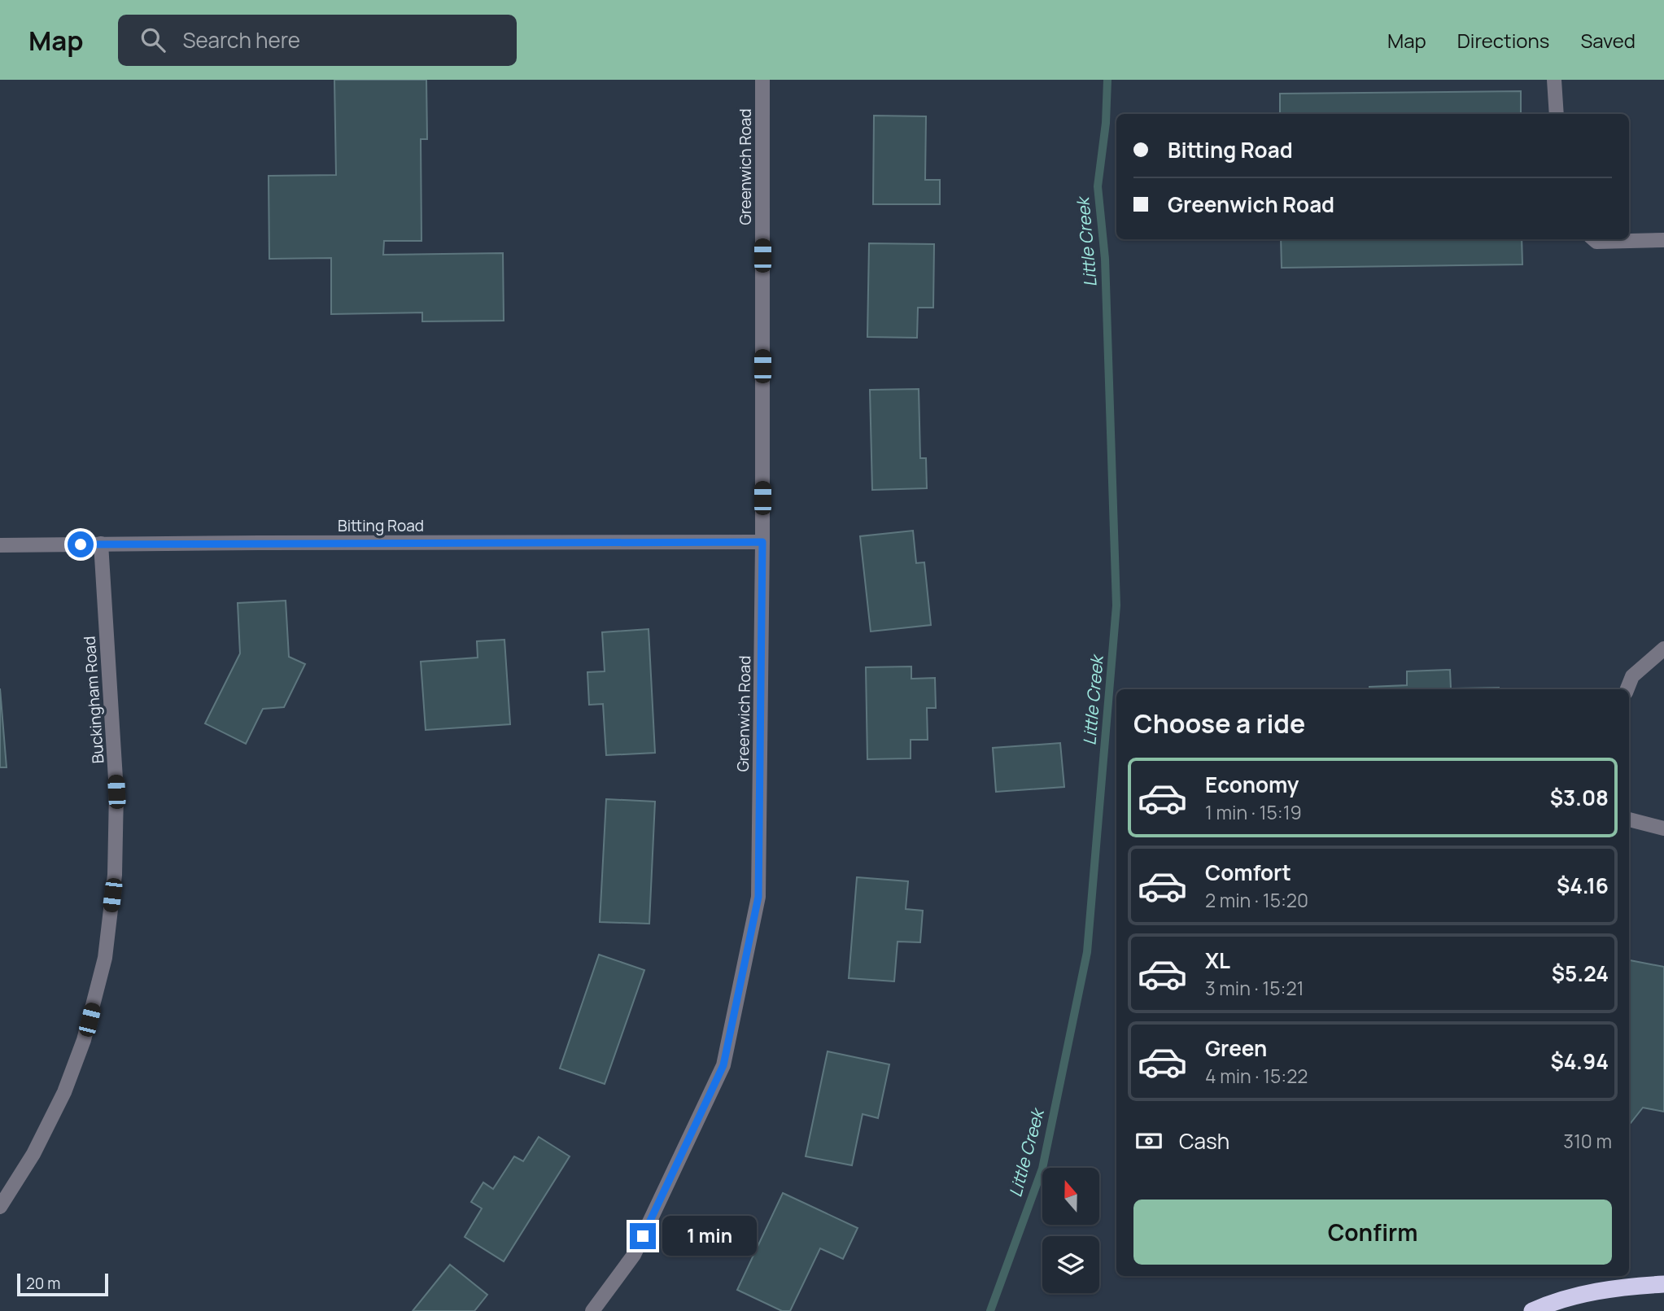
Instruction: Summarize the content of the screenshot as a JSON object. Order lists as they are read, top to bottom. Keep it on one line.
{"streets":{"street":["Greenwich Road","Bitting Road","Buckingham Road"]},"crossings":[["Greenwich Road","Bitting Road"],["Bitting Road","Buckingham Road"]],"water":["Little Creek"],"scale_bar":"20 m","north":"top","page":{"header":"Map","search":"Search here","nav":["Map","Directions","Saved"],"banner":["Bitting Road","Greenwich Road"],"heading":"Choose a ride","list":[{"name":"Economy","note":"1 min · 15:19","value":"$3.08"},{"name":"Comfort","note":"2 min · 15:20","value":"$4.16"},{"name":"XL","note":"3 min · 15:21","value":"$5.24"},{"name":"Green","note":"4 min · 15:22","value":"$4.94"}],"pay":["Cash","310 m"],"buttons":"Confirm","bubble":"1 min","scale":"20 m"}}
